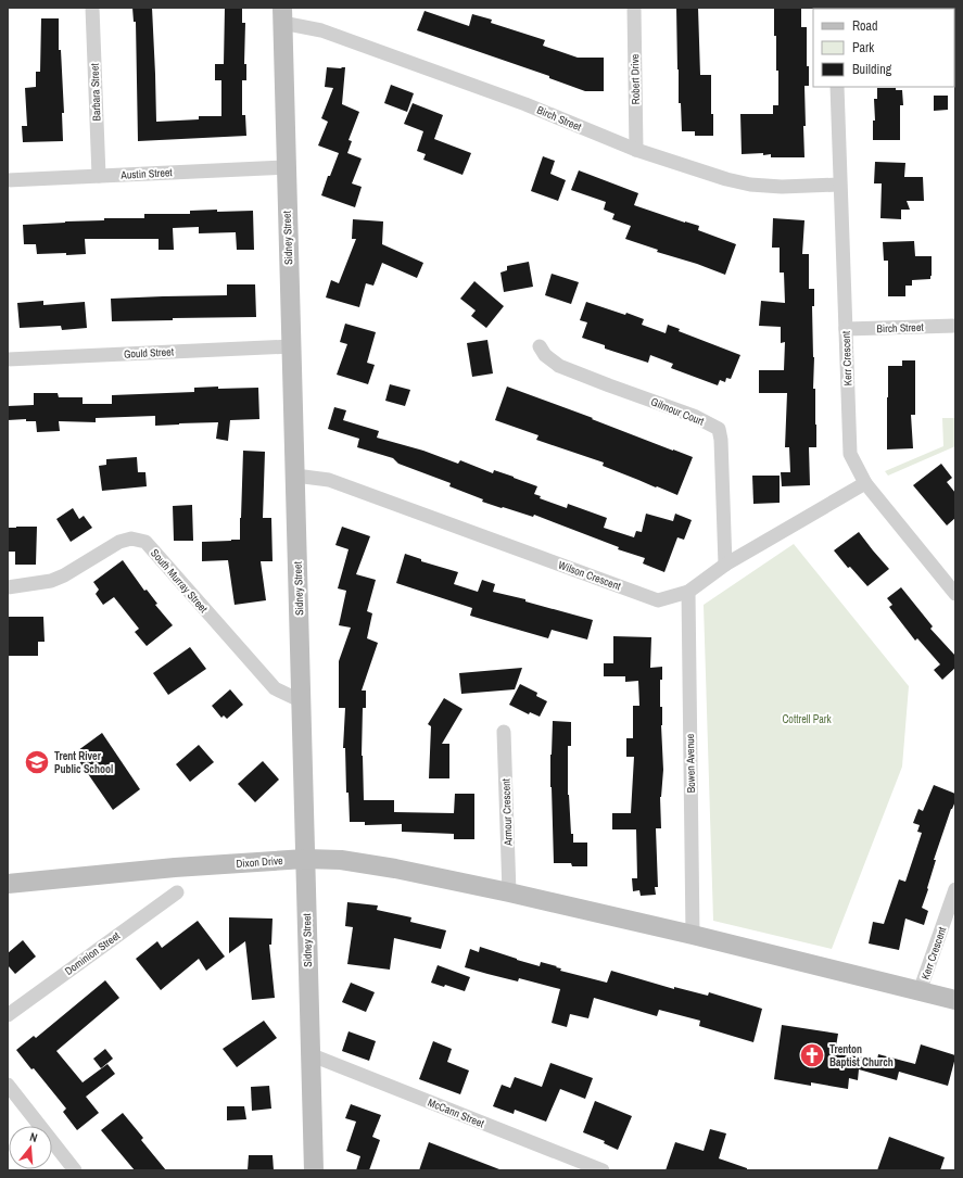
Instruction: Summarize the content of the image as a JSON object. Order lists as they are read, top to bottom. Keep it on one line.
{"streets":{"main road":["Sidney Street","Dixon Drive"],"street":["Robert Drive","Barbara Street","Birch Street","Austin Street","Gould Street","Kerr Crescent","Gilmour Court","Wilson Crescent","South Murray Street","Bowen Avenue","Armour Crescent","Dominion Street","McCann Street"]},"crossings":[["Robert Drive","Birch Street"],["Barbara Street","Austin Street"],["Birch Street","Sidney Street"],["Birch Street","Kerr Crescent"],["Austin Street","Sidney Street"],["Sidney Street","Gould Street"],["Sidney Street","Wilson Crescent"],["Sidney Street","South Murray Street"],["Sidney Street","Dixon Drive"],["Sidney Street","McCann Street"],["Kerr Crescent","Wilson Crescent"],["Kerr Crescent","Dixon Drive"],["Gilmour Court","Wilson Crescent"],["Wilson Crescent","Bowen Avenue"],["Bowen Avenue","Dixon Drive"],["Armour Crescent","Dixon Drive"]],"parks":["Cottrell Park"],"places":{"school or university":["Trent River Public School"],"church":["Trenton Baptist Church"]},"legend":["Road","Park","Building"],"north":"top"}
